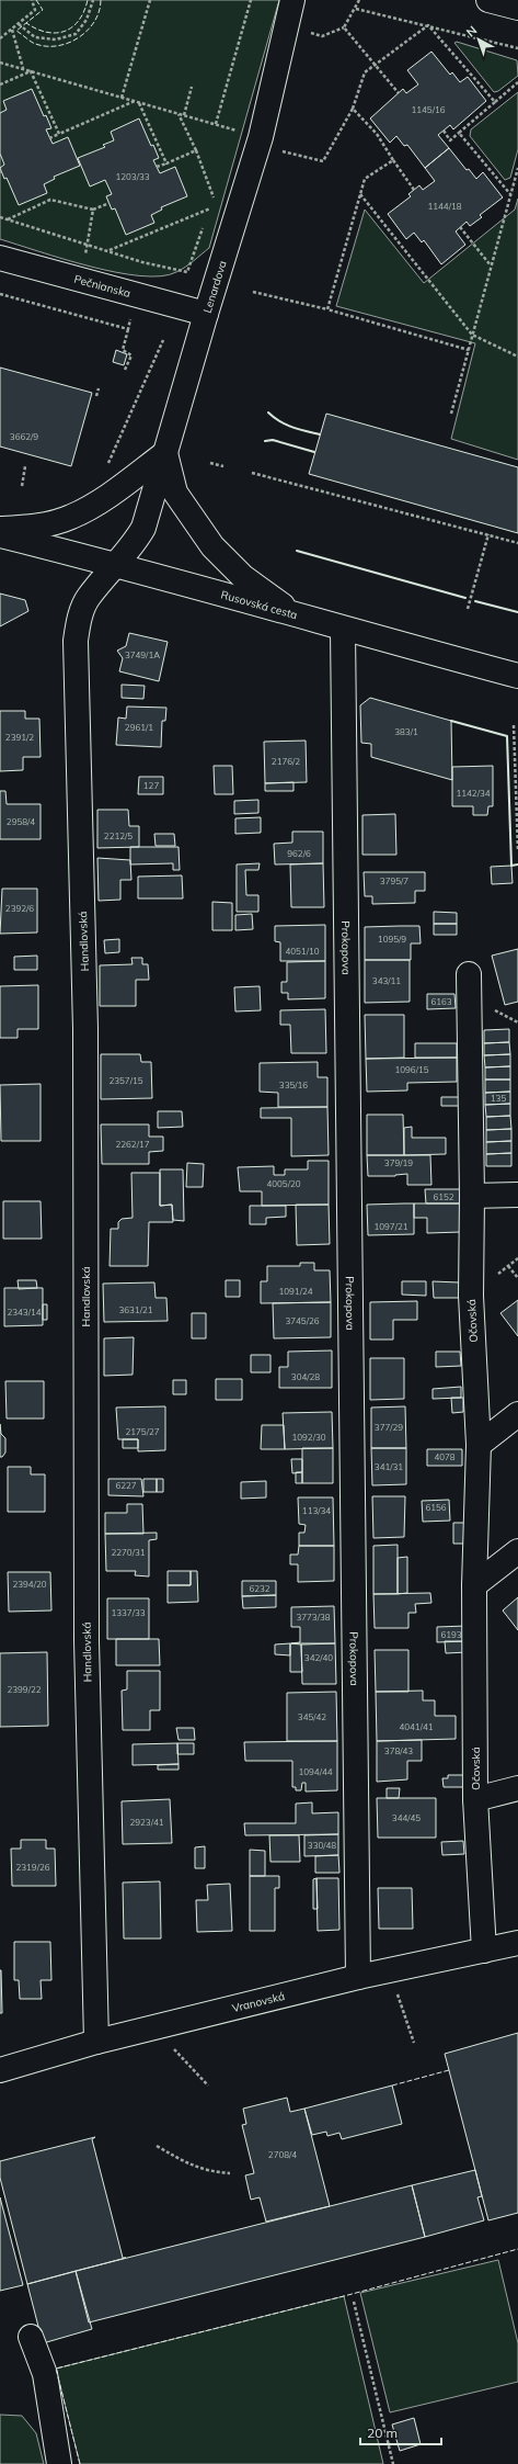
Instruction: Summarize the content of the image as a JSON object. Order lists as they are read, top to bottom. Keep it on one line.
{"streets":{"street":["Pečnianska","Lenardova","Rusovská cesta","Handlovská","Prokopova","Očovská","Vranovská"]},"crossings":[["Pečnianska","Lenardova"],["Lenardova","Rusovská cesta"],["Lenardova","Handlovská"],["Rusovská cesta","Handlovská"],["Rusovská cesta","Prokopova"],["Handlovská","Vranovská"],["Prokopova","Vranovská"],["Očovská","Vranovská"]],"house_numbers":["1145/16","1203/33","1144/18","3662/9","3749/1A","2961/1","383/1","2391/2","2176/2","127","1142/34","2958/4","2212/5","962/6","3795/7","2392/6","1095/9","4051/10","343/11","6163","1096/15","2357/15","335/16","135","2262/17","379/19","4005/20","6152","1097/21","1091/24","3631/21","2343/14","3745/26","304/28","377/29","2175/27","1092/30","4078","341/31","6227","6156","113/34","2270/31","2394/20","6232","1337/33","3773/38","6193","342/40","2399/22","345/42","4041/41","378/43","1094/44","344/45","2923/41","330/48","2319/26","2708/4"],"scale_bar":"20 m","north":"top left"}
